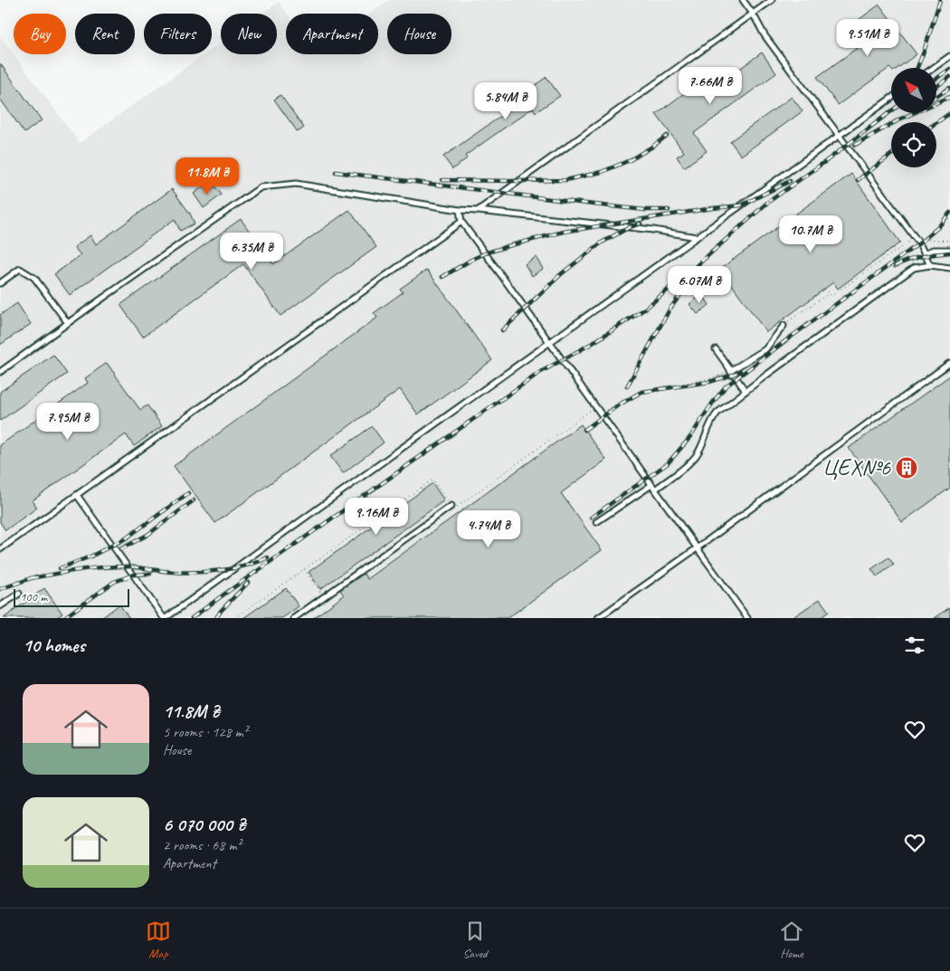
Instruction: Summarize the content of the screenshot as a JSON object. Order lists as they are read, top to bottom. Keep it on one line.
{"places":{"building":["ЦЕХ№6"]},"scale_bar":"100 m","north":"top left","page":{"chip":["Buy","Rent","Filters","New","Apartment","House"],"price":["9.51M ₴","7.66M ₴","5.84M ₴","11.8M ₴","10.7M ₴","6.35M ₴","6.07M ₴","7.95M ₴","9.16M ₴","4.74M ₴"],"scale":"100 m","heading":"10 homes","list":[{"name":"11.8M ₴","note":"5 rooms · 128 m² · House"},{"name":"6 070 000 ₴","note":"2 rooms · 68 m² · Apartment"}],"tabs":["Map","Saved","Home"]}}
